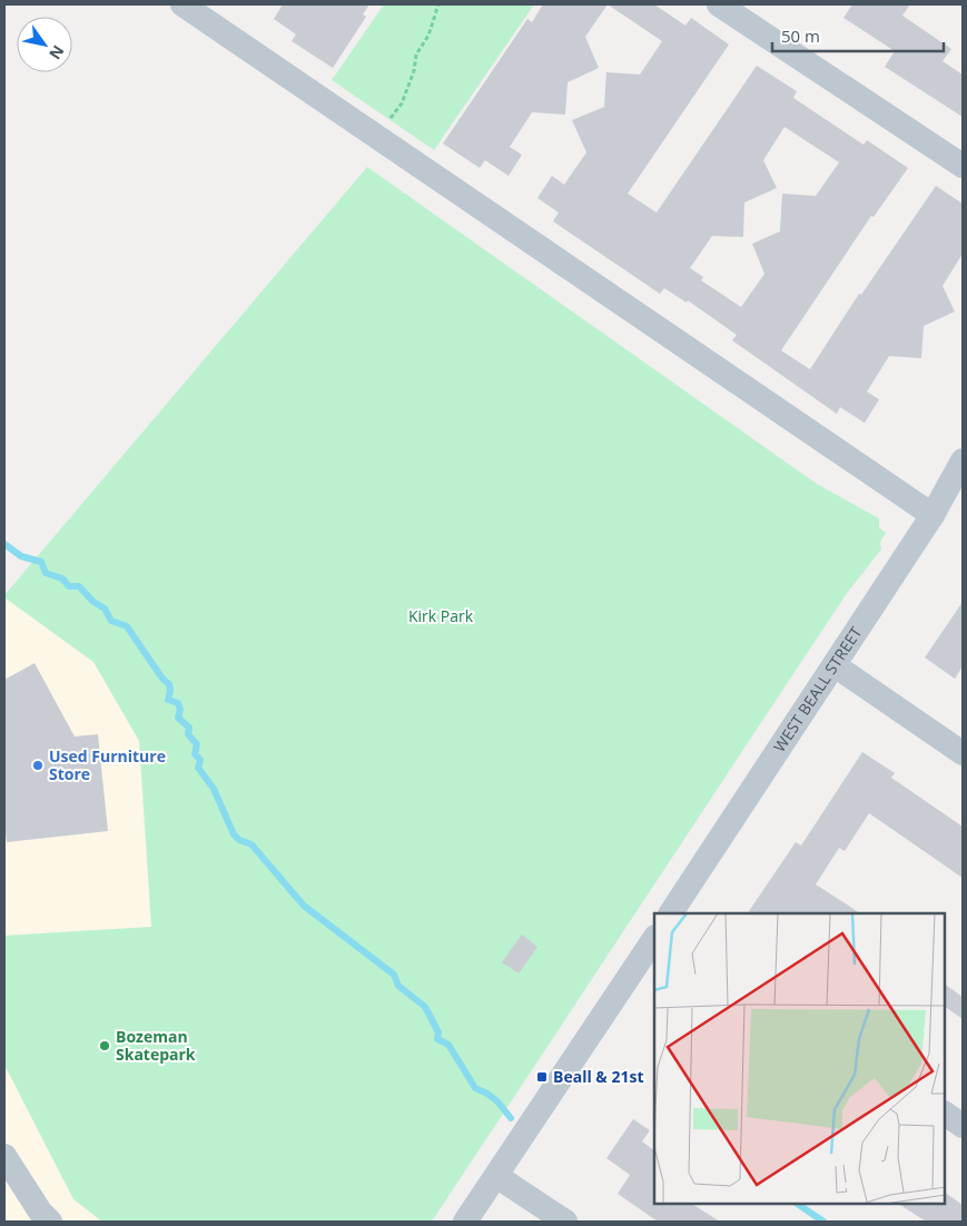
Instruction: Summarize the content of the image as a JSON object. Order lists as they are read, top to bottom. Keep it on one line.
{"streets":{"street":["WEST BEALL STREET"]},"parks":["Kirk Park"],"places":{"other":["Used Furniture Store","Bozeman Skatepark"],"transit":["Beall & 21st"]},"scale_bar":"50 m","north":"bottom right"}
